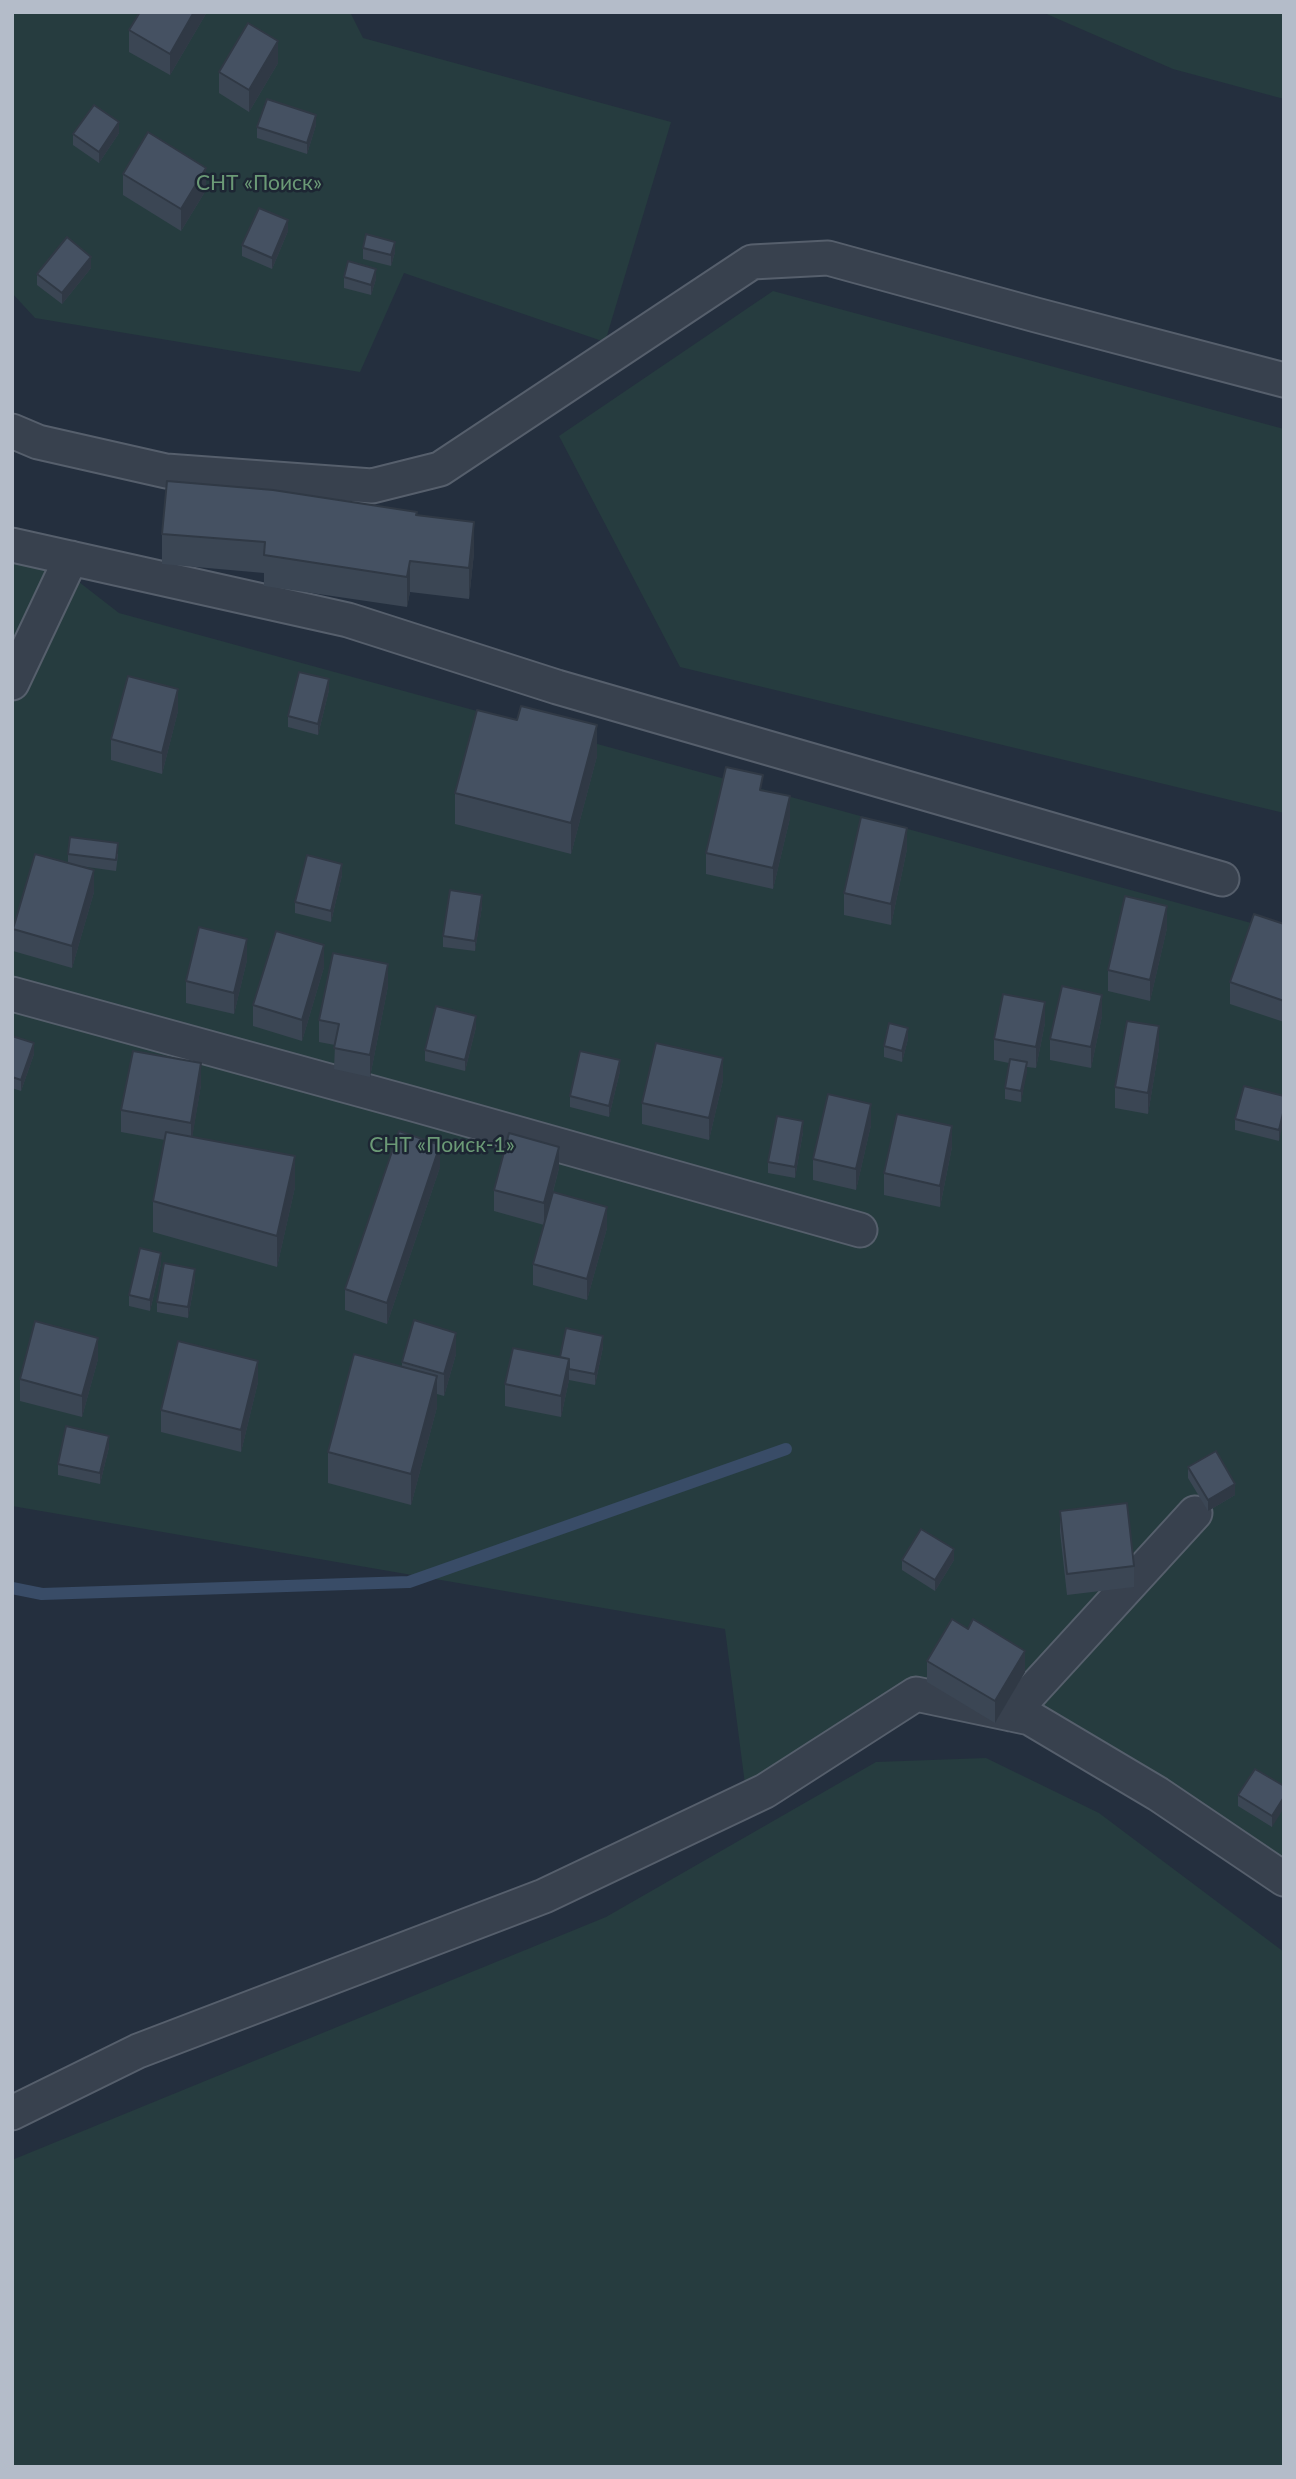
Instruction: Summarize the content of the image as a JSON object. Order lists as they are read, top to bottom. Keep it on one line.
{"parks":["СНТ «Поиск»","СНТ «Поиск-1»"]}
